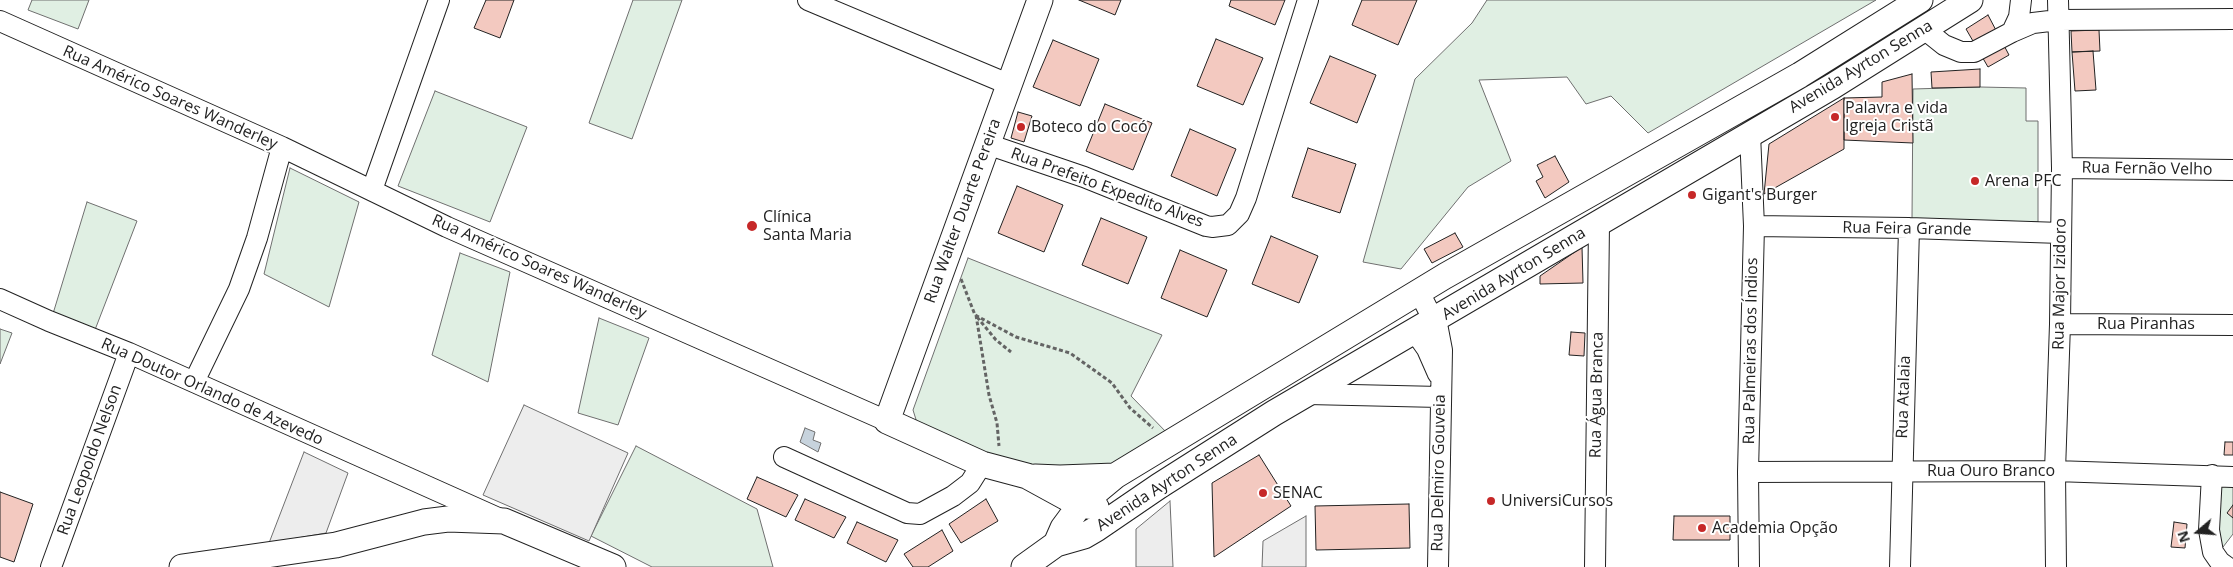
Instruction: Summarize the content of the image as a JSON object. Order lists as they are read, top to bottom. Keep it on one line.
{"streets":{"main road":["Avenida Ayrton Senna","Rua Américo Soares Wanderley","Rua Walter Duarte Pereira","Rua Doutor Orlando de Azevedo"],"street":["Rua Fernão Velho","Rua Prefeito Expedito Alves","Rua Feira Grande","Rua Major Izidoro","Rua Piranhas","Rua Palmeiras dos Índios","Rua Água Branca","Rua Atalaia","Rua Leopoldo Nelson","Rua Ouro Branco","Rua Delmiro Gouveia"]},"crossings":[["Avenida Ayrton Senna","Rua Américo Soares Wanderley"],["Avenida Ayrton Senna","Rua Palmeiras dos Índios"],["Avenida Ayrton Senna","Rua Água Branca"],["Avenida Ayrton Senna","Rua Delmiro Gouveia"],["Rua Américo Soares Wanderley","Rua Walter Duarte Pereira"],["Rua Fernão Velho","Rua Major Izidoro"],["Rua Prefeito Expedito Alves","Rua Walter Duarte Pereira"],["Rua Feira Grande","Rua Major Izidoro"],["Rua Feira Grande","Rua Palmeiras dos Índios"],["Rua Feira Grande","Rua Atalaia"],["Rua Major Izidoro","Rua Piranhas"],["Rua Major Izidoro","Rua Ouro Branco"],["Rua Palmeiras dos Índios","Rua Ouro Branco"],["Rua Doutor Orlando de Azevedo","Rua Leopoldo Nelson"],["Rua Atalaia","Rua Ouro Branco"]],"places":["Palavra e vida Igreja Cristã","Boteco do Cocó","Arena PFC","Gigant's Burger","Clínica Santa Maria","SENAC","UniversiCursos","Academia Opção"],"north":"left"}
